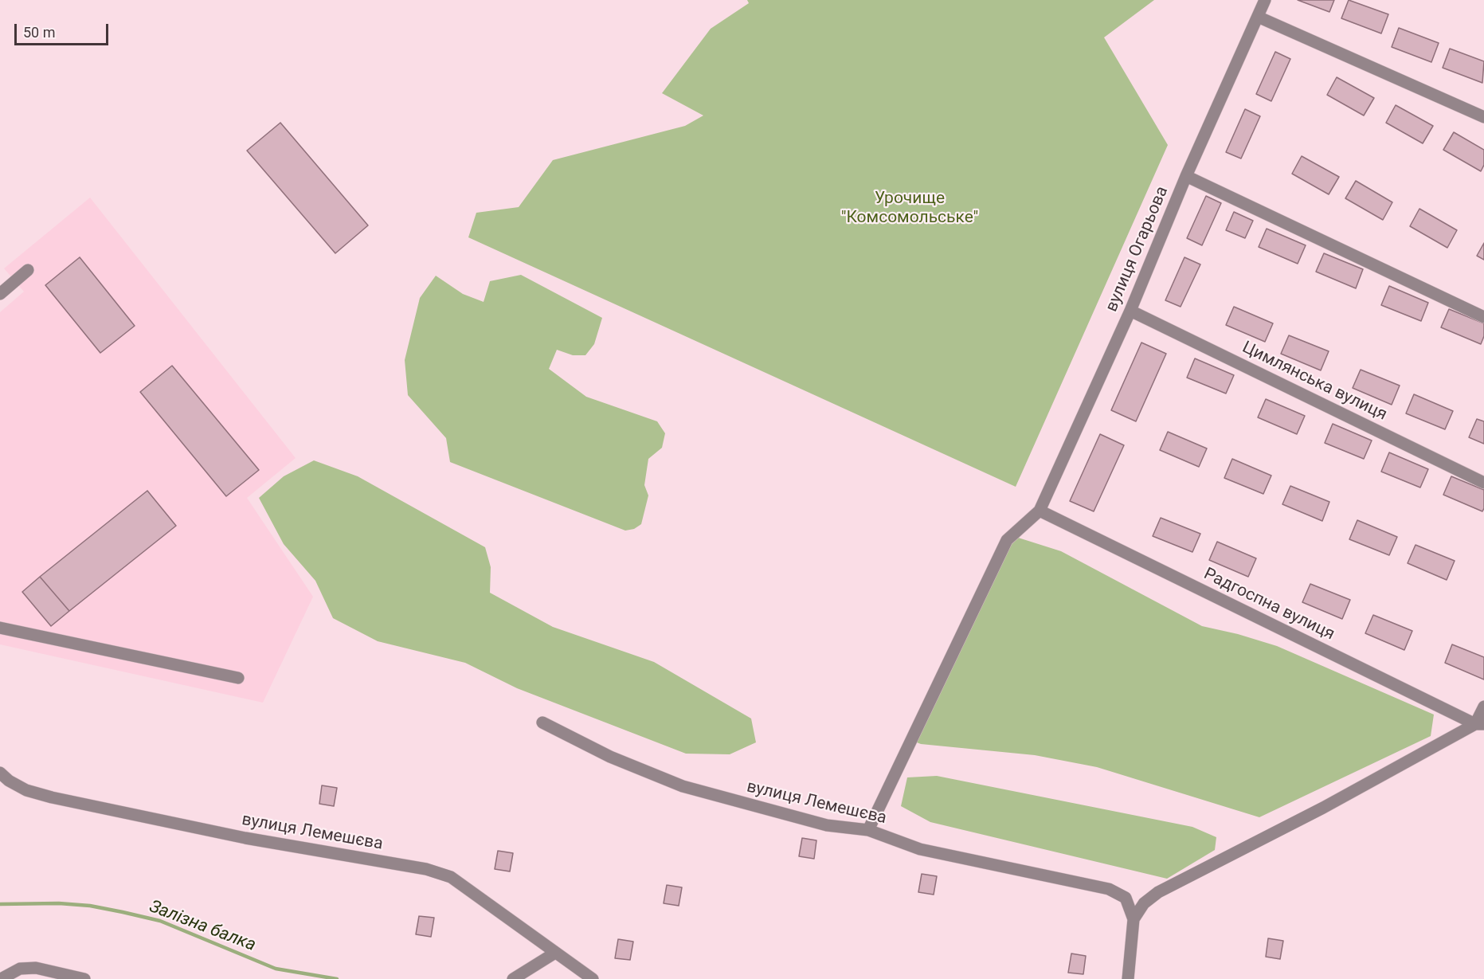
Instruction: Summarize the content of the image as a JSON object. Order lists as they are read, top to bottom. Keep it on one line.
{"streets":{"street":["вулиця Огарьова","Цимлянська вулиця","Радгоспна вулиця","вулиця Лемешєва"]},"crossings":[["вулиця Огарьова","Цимлянська вулиця"],["вулиця Огарьова","Радгоспна вулиця"]],"water":["Залізна балка"],"parks":["Урочище \"Комсомольське\""],"scale_bar":"50 m"}
